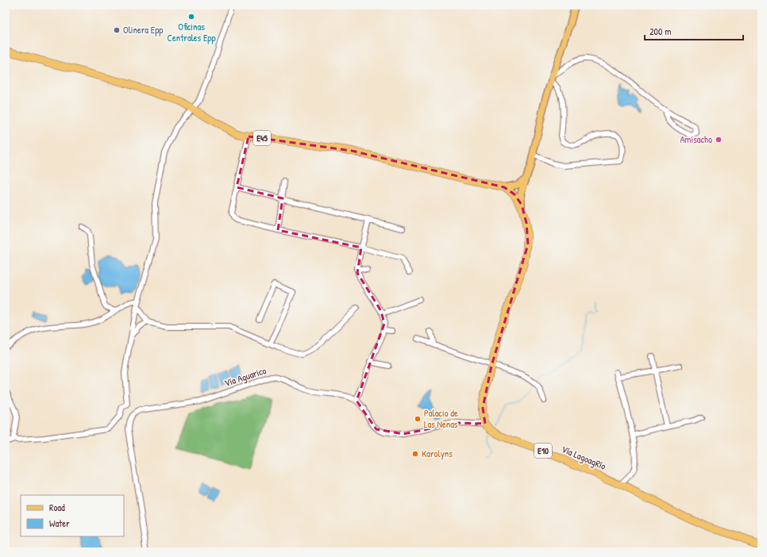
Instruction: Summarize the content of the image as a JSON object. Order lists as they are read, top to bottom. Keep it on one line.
{"streets":{"highway":["E45","E10","Vía LagoagRío"],"street":["Vía Aguarico"]},"places":["Oficinas Centrales Epp","Olinera Epp","Amisacho","Palacio de Las Nenas","Karolyns"],"legend":["Road","Water"],"scale_bar":"200 m"}
